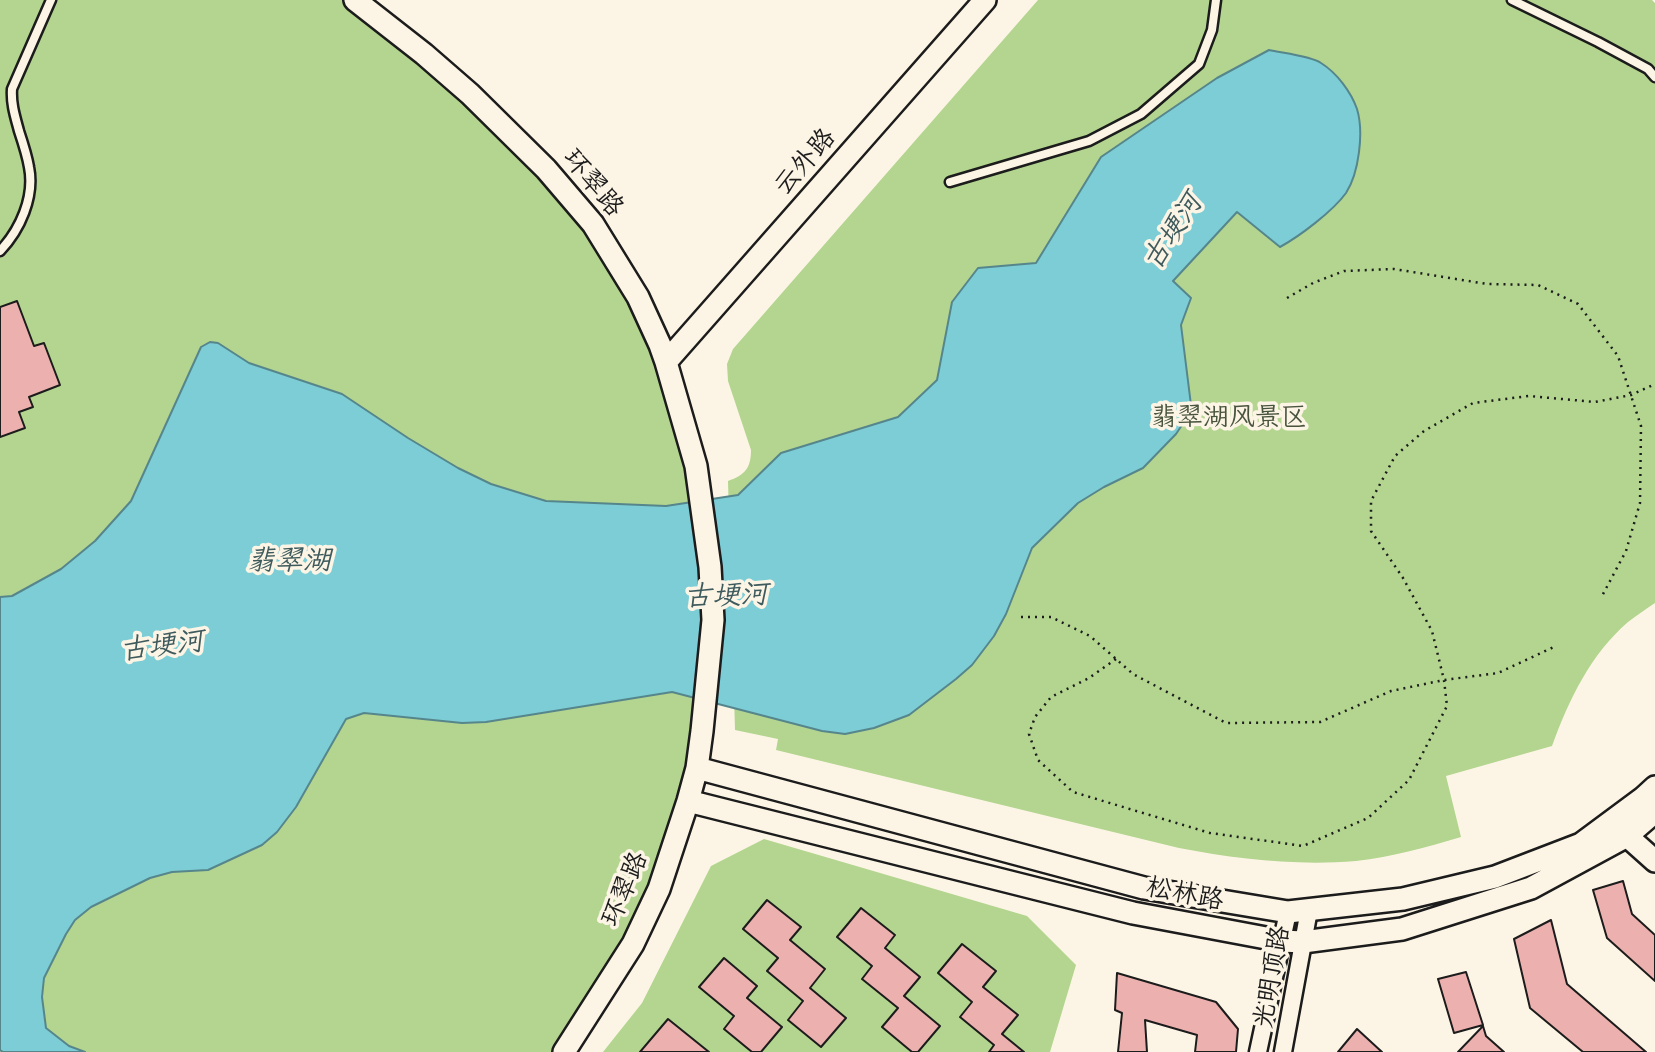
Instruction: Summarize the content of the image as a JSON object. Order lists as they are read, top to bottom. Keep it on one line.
{"streets":{"street":["云外路","环翠路","松林路","光明顶路"]},"crossings":[["云外路","环翠路"],["环翠路","松林路"],["松林路","光明顶路"]],"water":["古埂河","翡翠湖"],"parks":["翡翠湖风景区"]}
